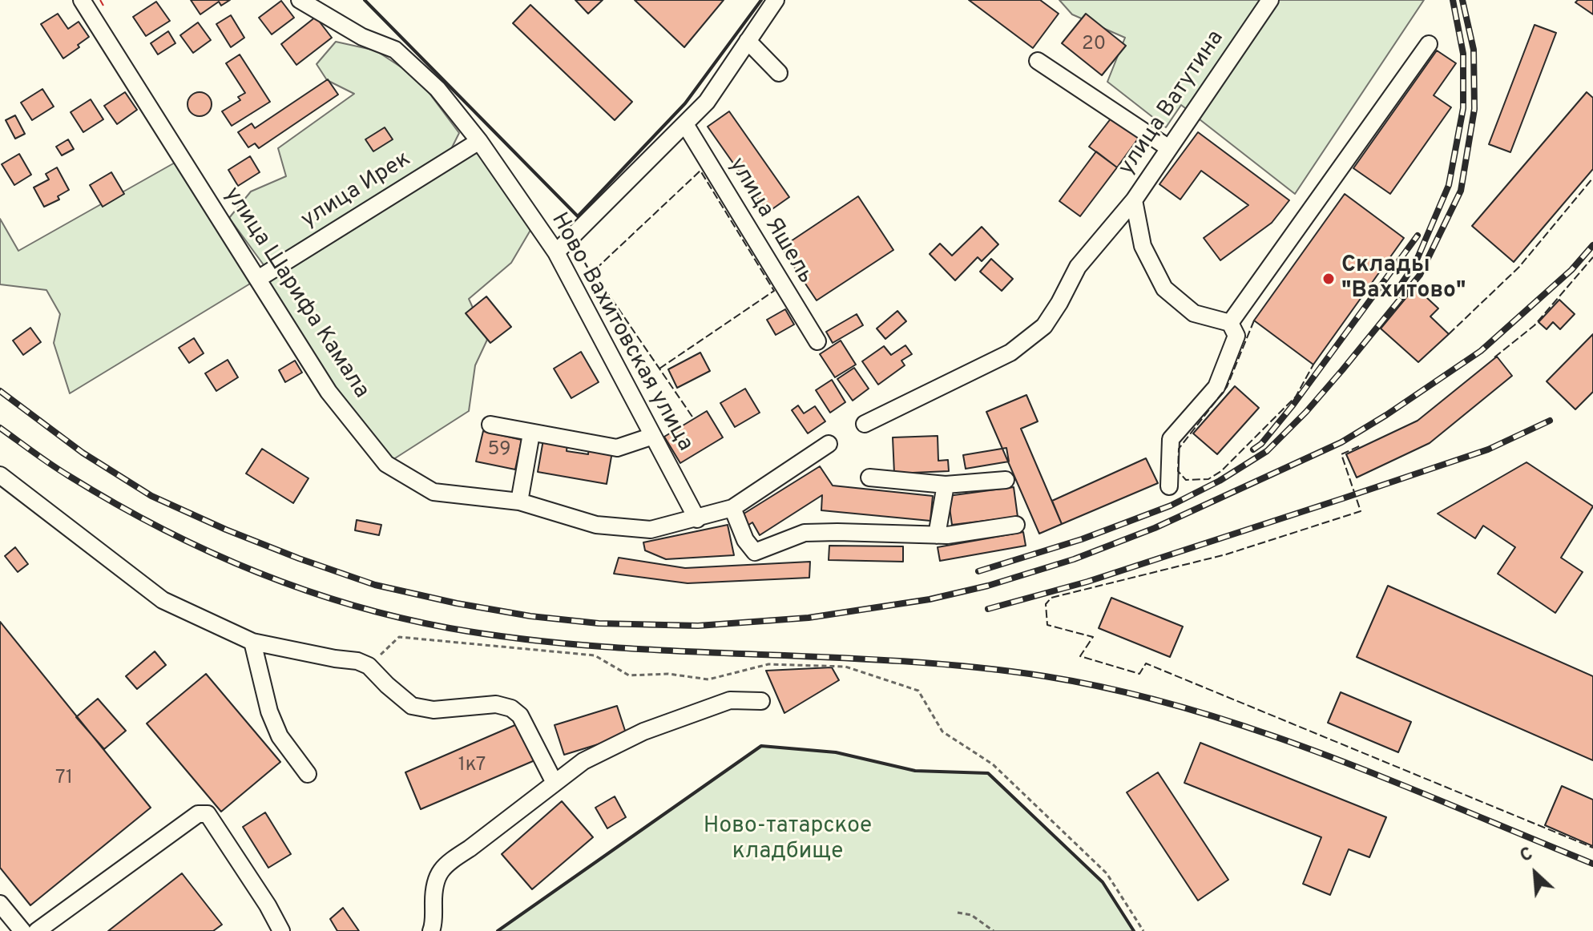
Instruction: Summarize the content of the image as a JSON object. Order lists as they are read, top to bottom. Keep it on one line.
{"streets":{"street":["улица Ватутина","улица Ирек","улица Яшель","улица Шарифа Камала","Ново-Вахитовская улица"]},"crossings":[["улица Ирек","улица Шарифа Камала"],["улица Ирек","Ново-Вахитовская улица"],["улица Шарифа Камала","Ново-Вахитовская улица"]],"parks":["Ново-татарское кладбище"],"places":["Склады \"Вахитово\""],"house_numbers":["20","59","1к7","71"],"north":"top left"}
